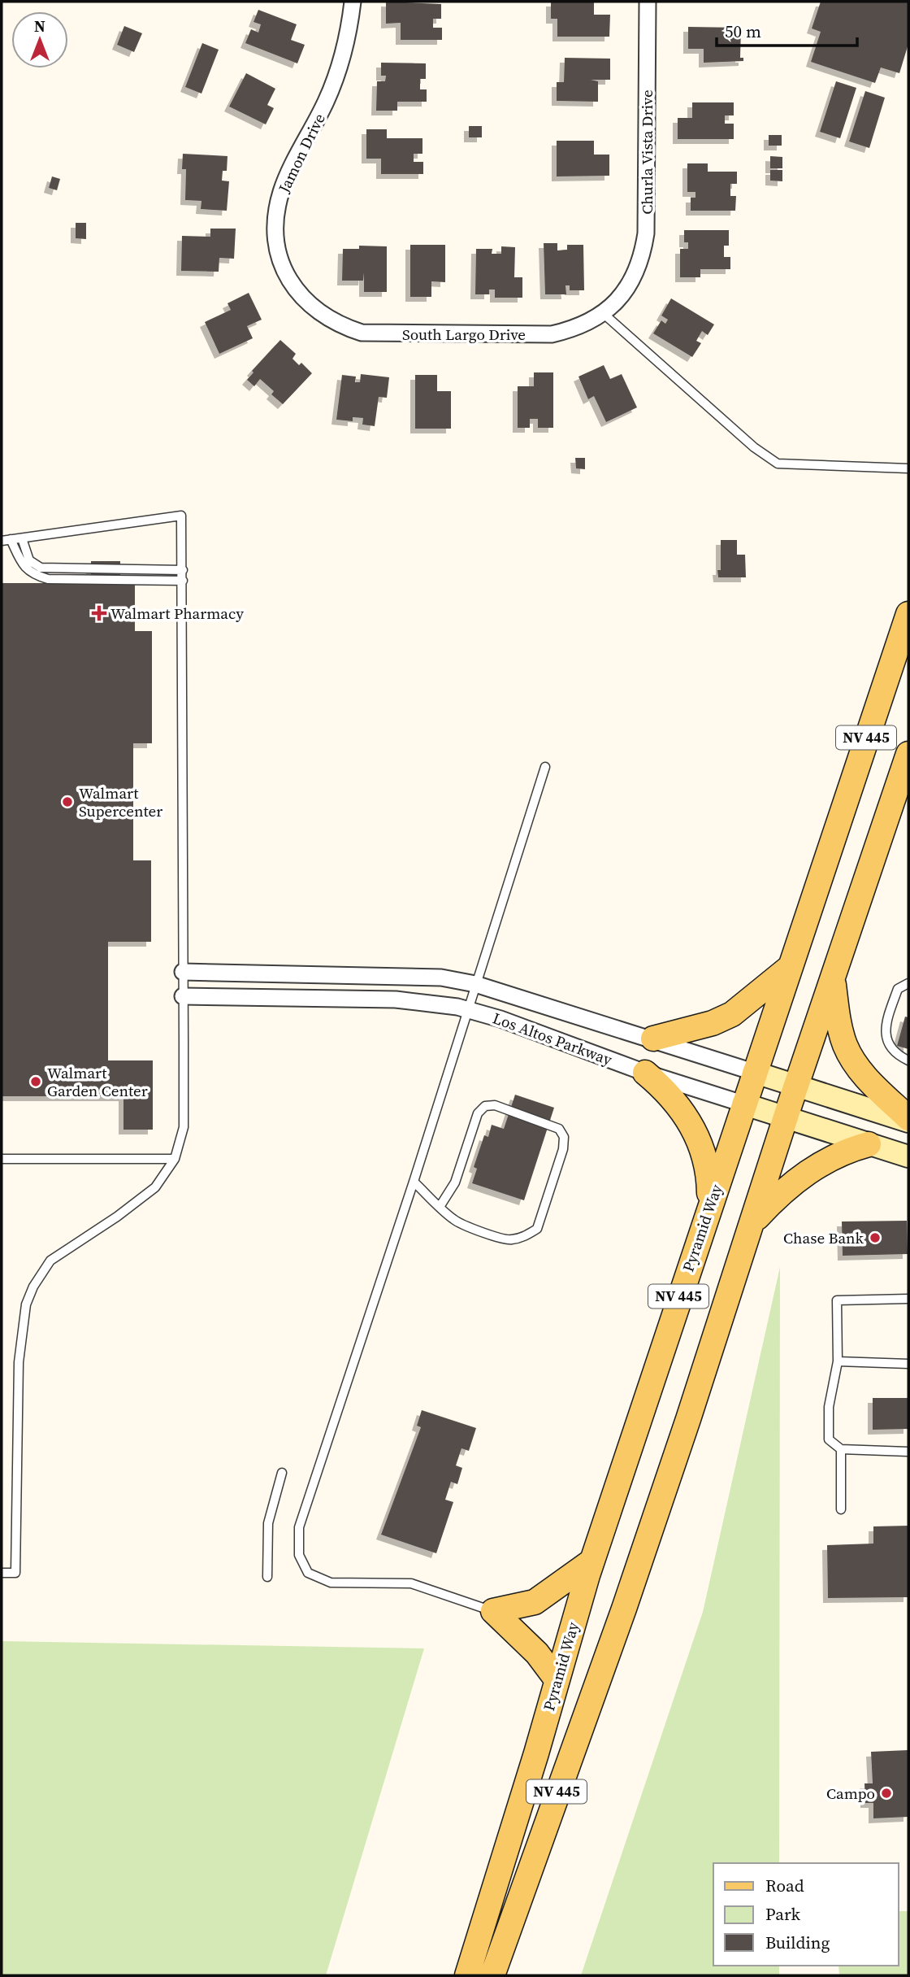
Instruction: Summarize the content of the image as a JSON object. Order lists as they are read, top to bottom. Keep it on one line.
{"streets":{"main road":["NV 445","Los Altos Parkway","Pyramid Way"],"street":["Churla Vista Drive","Jamon Drive","South Largo Drive"]},"crossings":[["Churla Vista Drive","South Largo Drive"],["Jamon Drive","South Largo Drive"],["NV 445","Los Altos Parkway"],["Los Altos Parkway","Pyramid Way"]],"places":{"health":["Walmart Pharmacy"],"other":["Walmart Supercenter","Walmart Garden Center","Chase Bank","Campo"]},"legend":["Road","Park","Building"],"scale_bar":"50 m","north":"top"}
